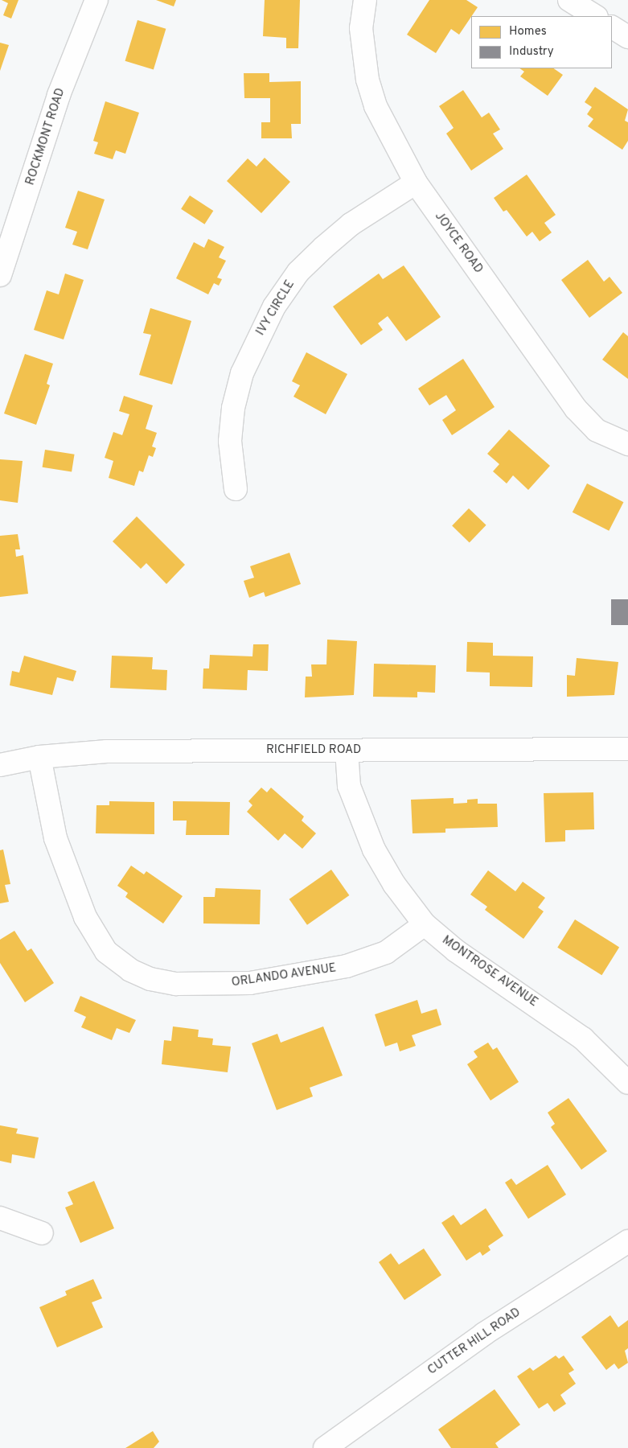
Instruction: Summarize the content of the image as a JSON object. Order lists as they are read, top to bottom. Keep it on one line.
{"streets":{"street":["ROCKMONT ROAD","JOYCE ROAD","IVY CIRCLE","RICHFIELD ROAD","MONTROSE AVENUE","ORLANDO AVENUE","CUTTER HILL ROAD"]},"crossings":[["JOYCE ROAD","IVY CIRCLE"],["RICHFIELD ROAD","MONTROSE AVENUE"],["RICHFIELD ROAD","ORLANDO AVENUE"],["MONTROSE AVENUE","ORLANDO AVENUE"]],"legend":["Homes","Industry"]}
